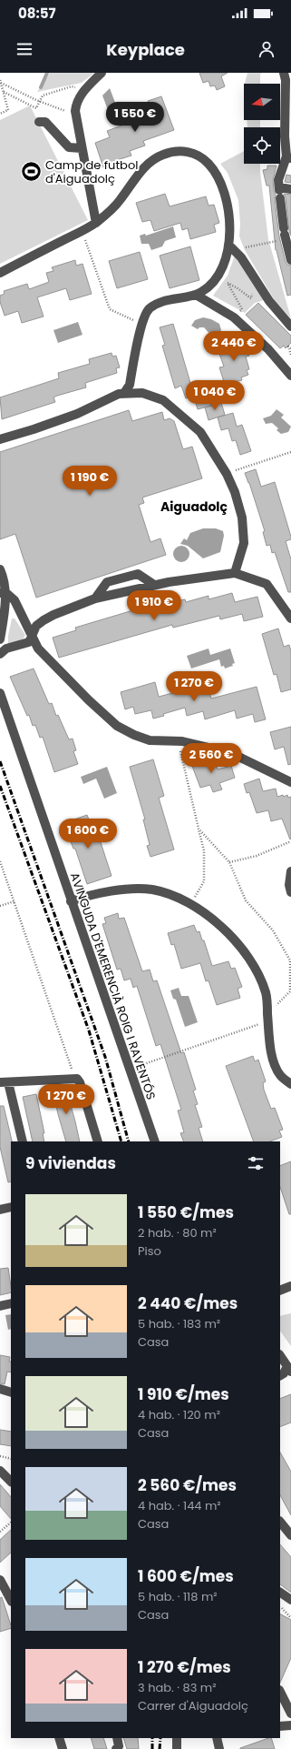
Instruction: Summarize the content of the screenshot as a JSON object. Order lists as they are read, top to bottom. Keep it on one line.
{"streets":{"street":["AVINGUDA D'EMERENCIÀ ROIG I RAVENTÓS"]},"districts":["Aiguadolç"],"places":{"sports":["Camp de futbol d'Aiguadolç"]},"north":"left","page":{"status":"08:57","header":"Keyplace","price":["1 550 €","2 440 €","1 040 €","1 190 €","1 910 €","1 270 €","2 560 €","1 600 €","1 270 €"],"heading":"9 viviendas","list":[{"name":"1 550 €/mes","note":"2 hab. · 80 m² · Piso"},{"name":"2 440 €/mes","note":"5 hab. · 183 m² · Casa"},{"name":"1 910 €/mes","note":"4 hab. · 120 m² · Casa"},{"name":"2 560 €/mes","note":"4 hab. · 144 m² · Casa"},{"name":"1 600 €/mes","note":"5 hab. · 118 m² · Casa"},{"name":"1 270 €/mes","note":"3 hab. · 83 m² · Carrer d'Aiguadolç"}]}}
